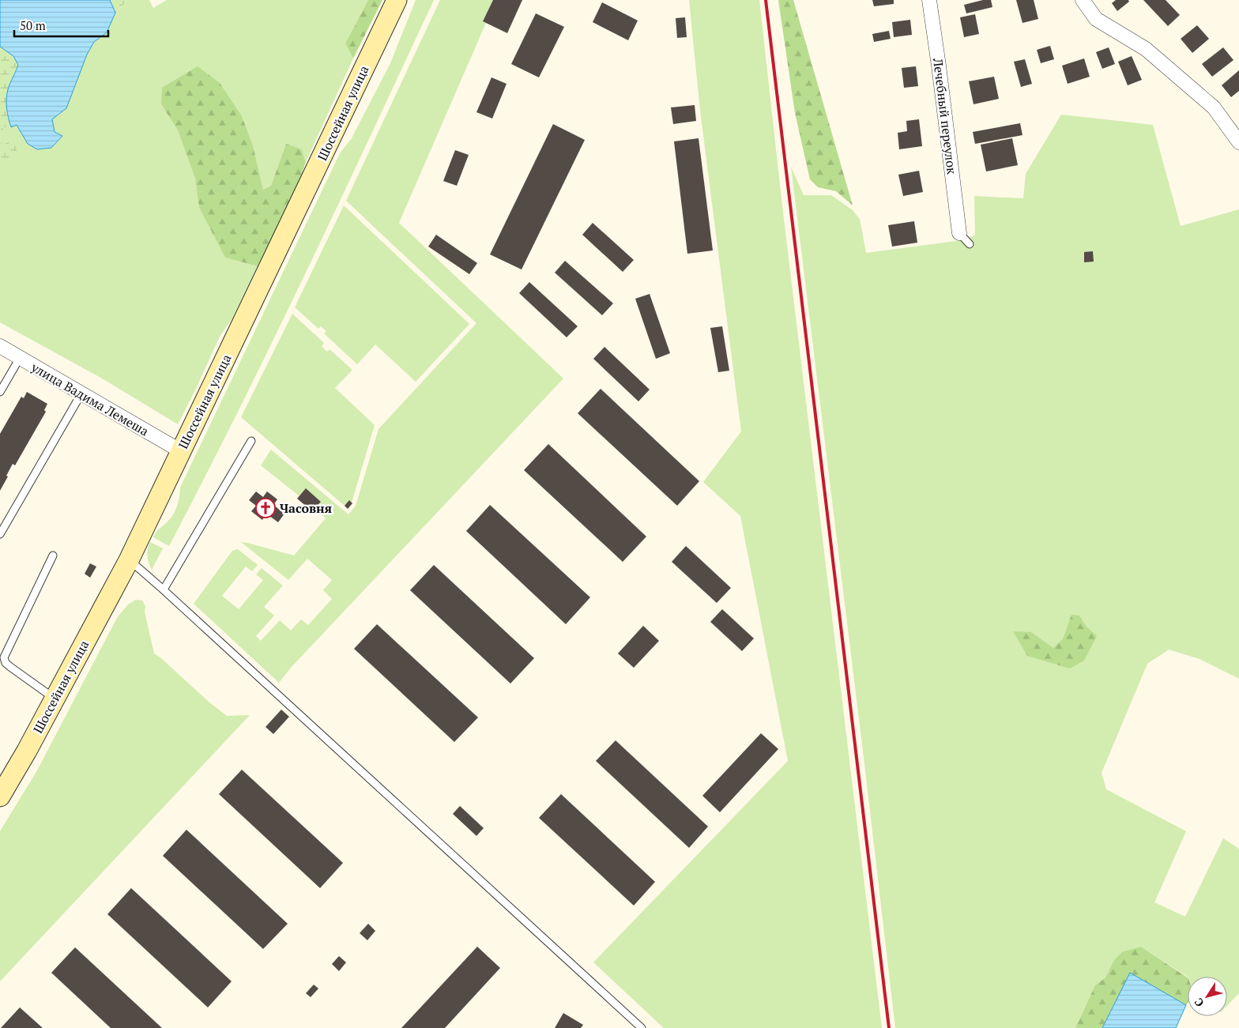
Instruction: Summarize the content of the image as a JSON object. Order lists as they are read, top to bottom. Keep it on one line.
{"streets":{"main road":["Шоссейная улица"],"street":["Лечебный переулок","улица Вадима Лемеша"]},"crossings":[["Шоссейная улица","улица Вадима Лемеша"]],"places":{"church":["Часовня"]},"scale_bar":"50 m","north":"bottom left"}
